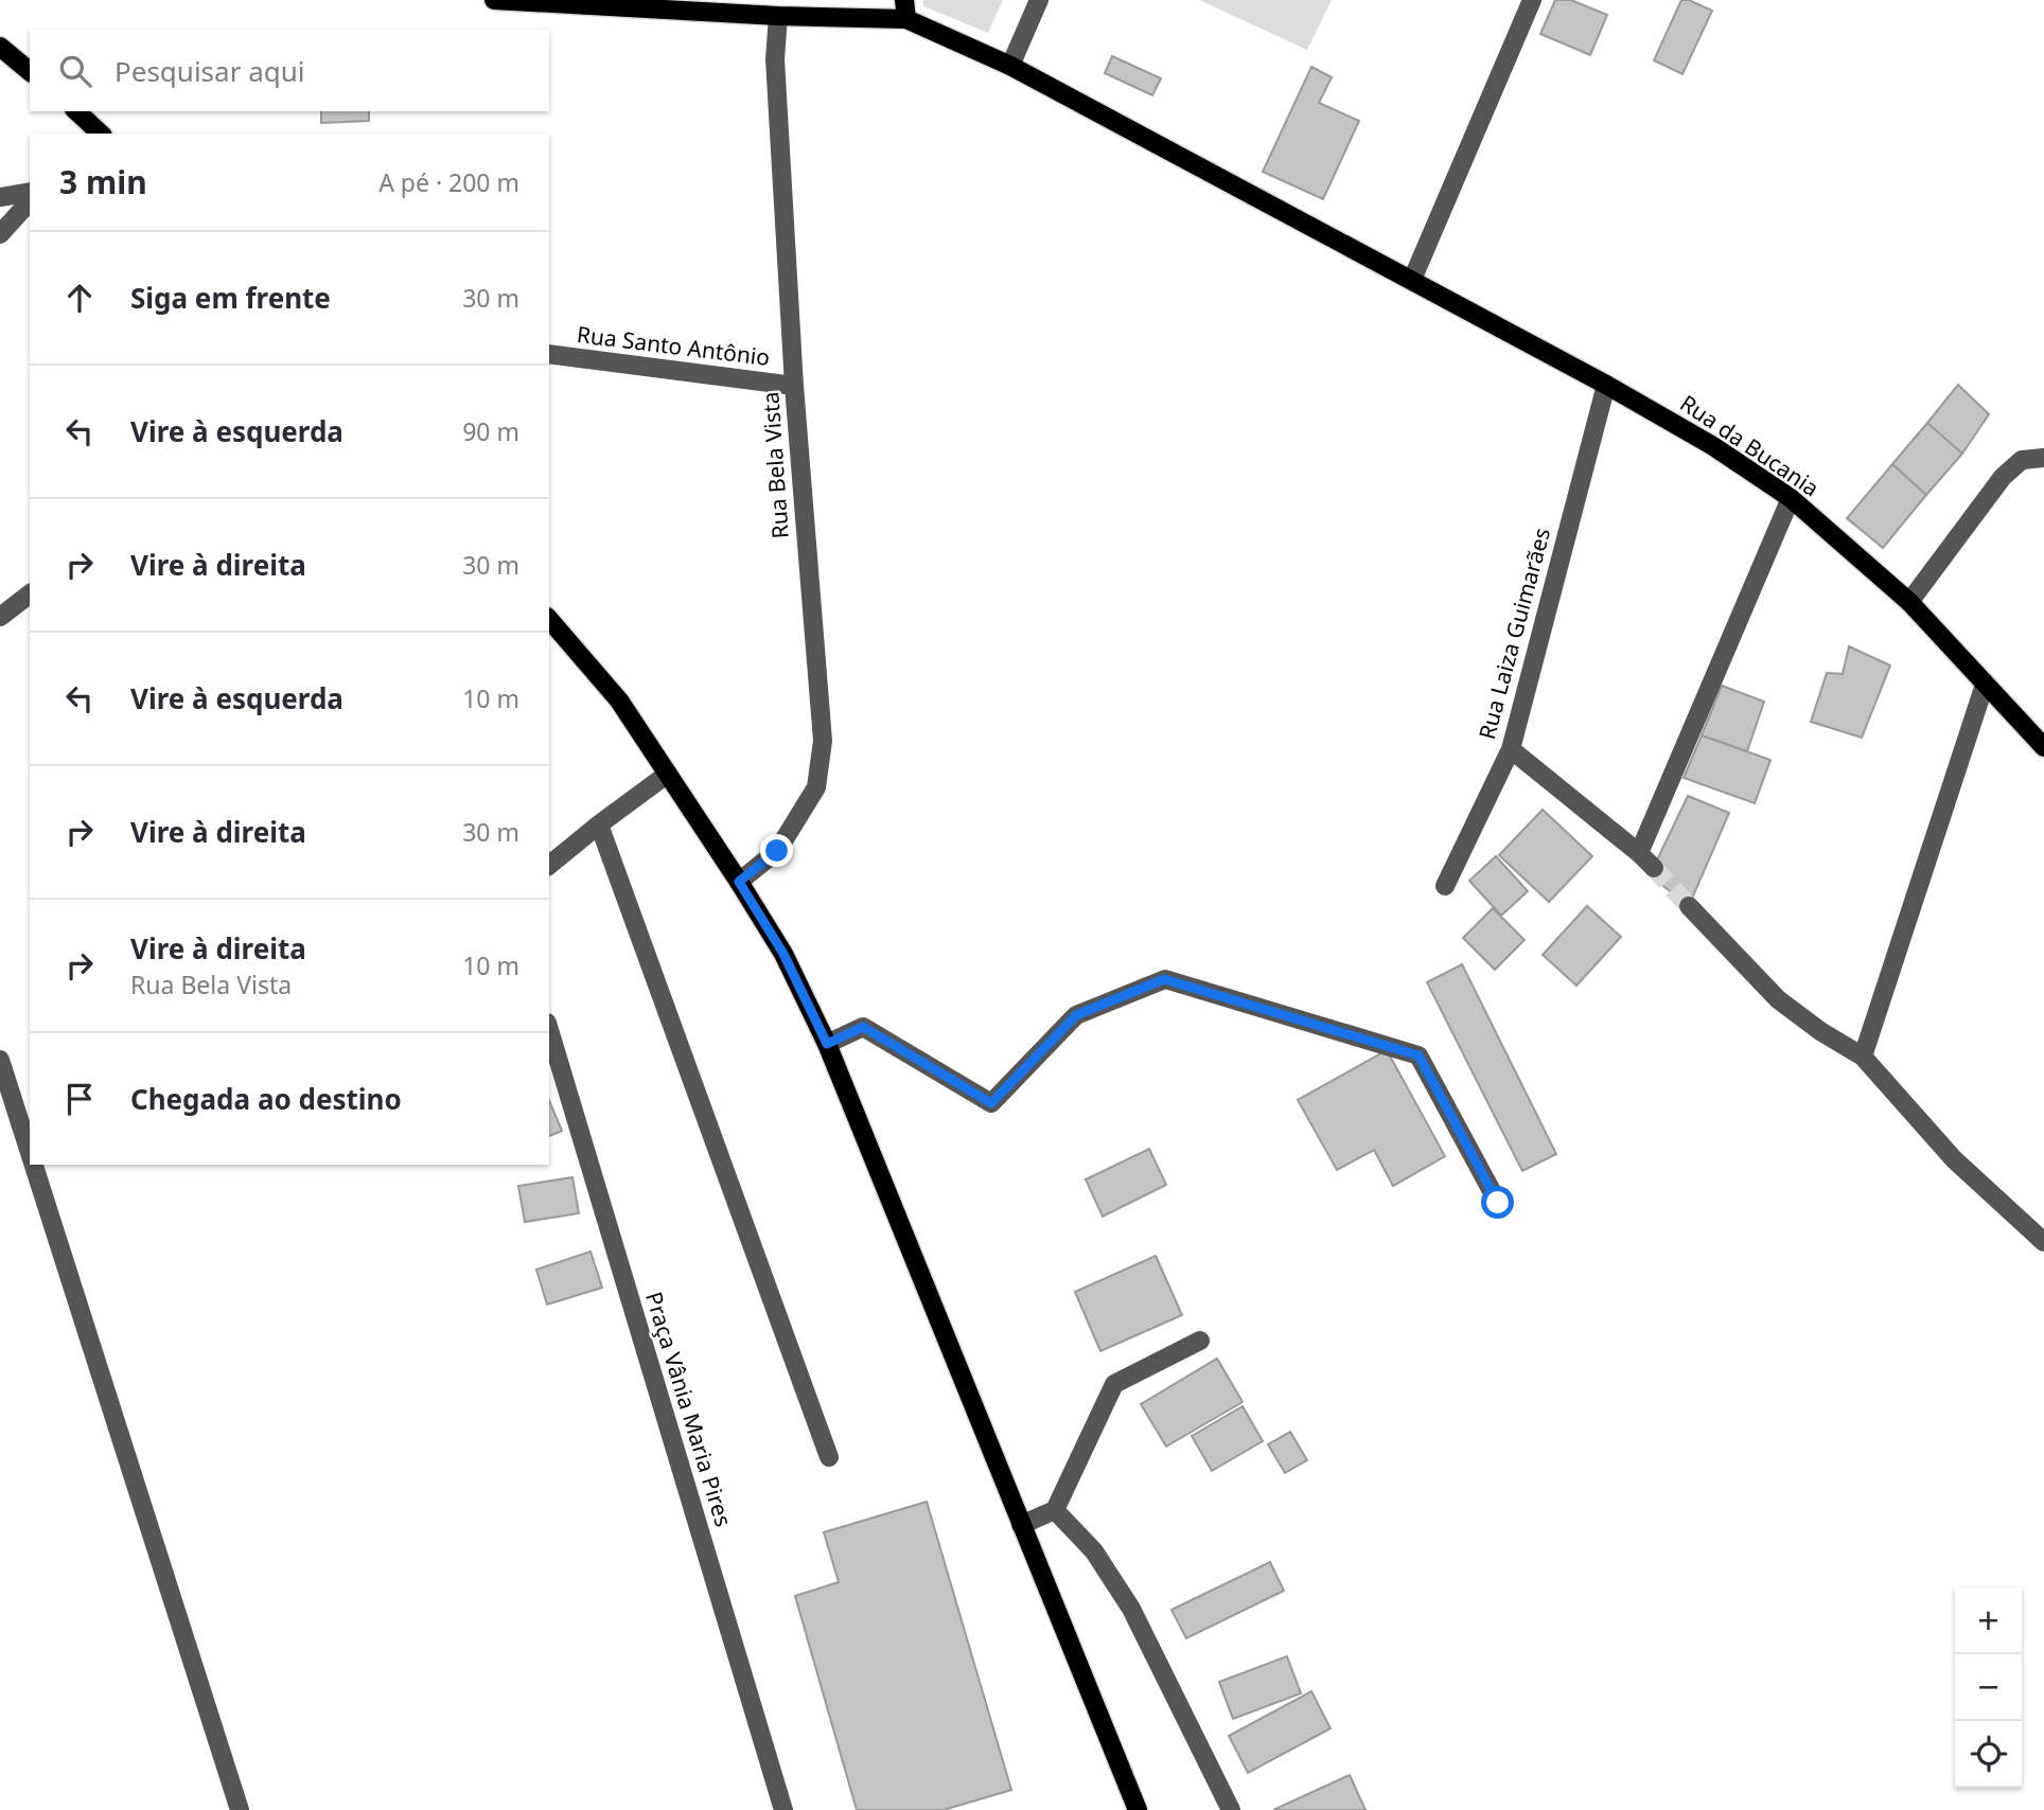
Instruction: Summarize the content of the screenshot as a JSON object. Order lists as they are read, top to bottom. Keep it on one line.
{"streets":{"main road":["Rua da Bucania"],"street":["Rua Santo Antônio","Rua Bela Vista","Rua Laiza Guimarães","Praça Vânia Maria Pires"]},"crossings":[["Rua Santo Antônio","Rua Bela Vista"],["Rua da Bucania","Rua Laiza Guimarães"]],"page":{"search":"Pesquisar aqui","heading":["3 min","A pé · 200 m"],"list":[["Siga em frente","30 m"],["Vire à esquerda","90 m"],["Vire à direita","30 m"],["Vire à esquerda","10 m"],["Vire à direita","30 m"],["Vire à direita","Rua Bela Vista","10 m"],"Chegada ao destino"],"map_buttons":["+","−"]}}
